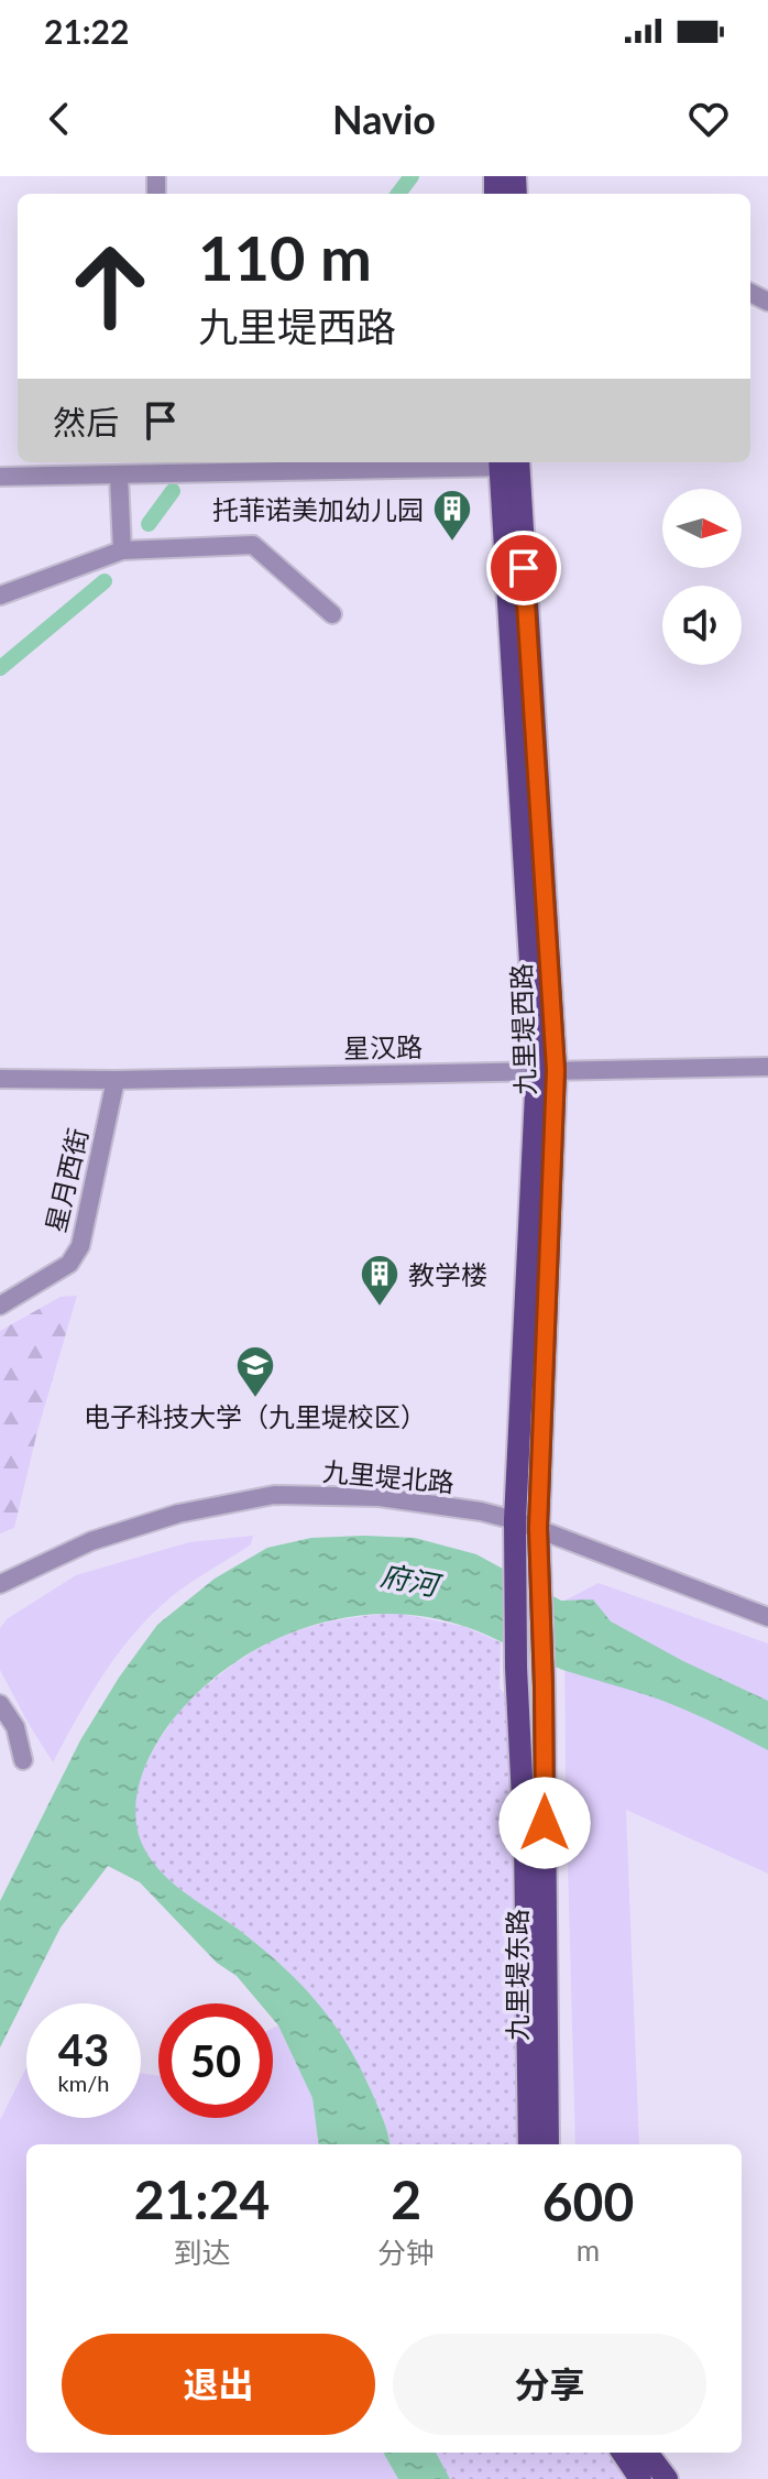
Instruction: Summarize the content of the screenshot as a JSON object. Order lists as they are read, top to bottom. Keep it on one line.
{"streets":{"main road":["九里堤西路","九里堤东路"],"street":["星汉路","星月西街","九里堤北路"]},"crossings":[["九里堤西路","星汉路"],["九里堤西路","九里堤北路"],["九里堤西路","九里堤东路"],["星汉路","星月西街"]],"water":["府河"],"places":{"building":["托菲诺美加幼儿园","教学楼"],"school or university":["电子科技大学（九里堤校区）"]},"north":"right","page":{"status":"21:22","header":"Navio","turn":["110 m","九里堤西路"],"then":"然后","speed":"43 km/h","limit":"50","eta":["21:24","到达","2","分钟","600","m"],"buttons":["退出","分享"]}}
